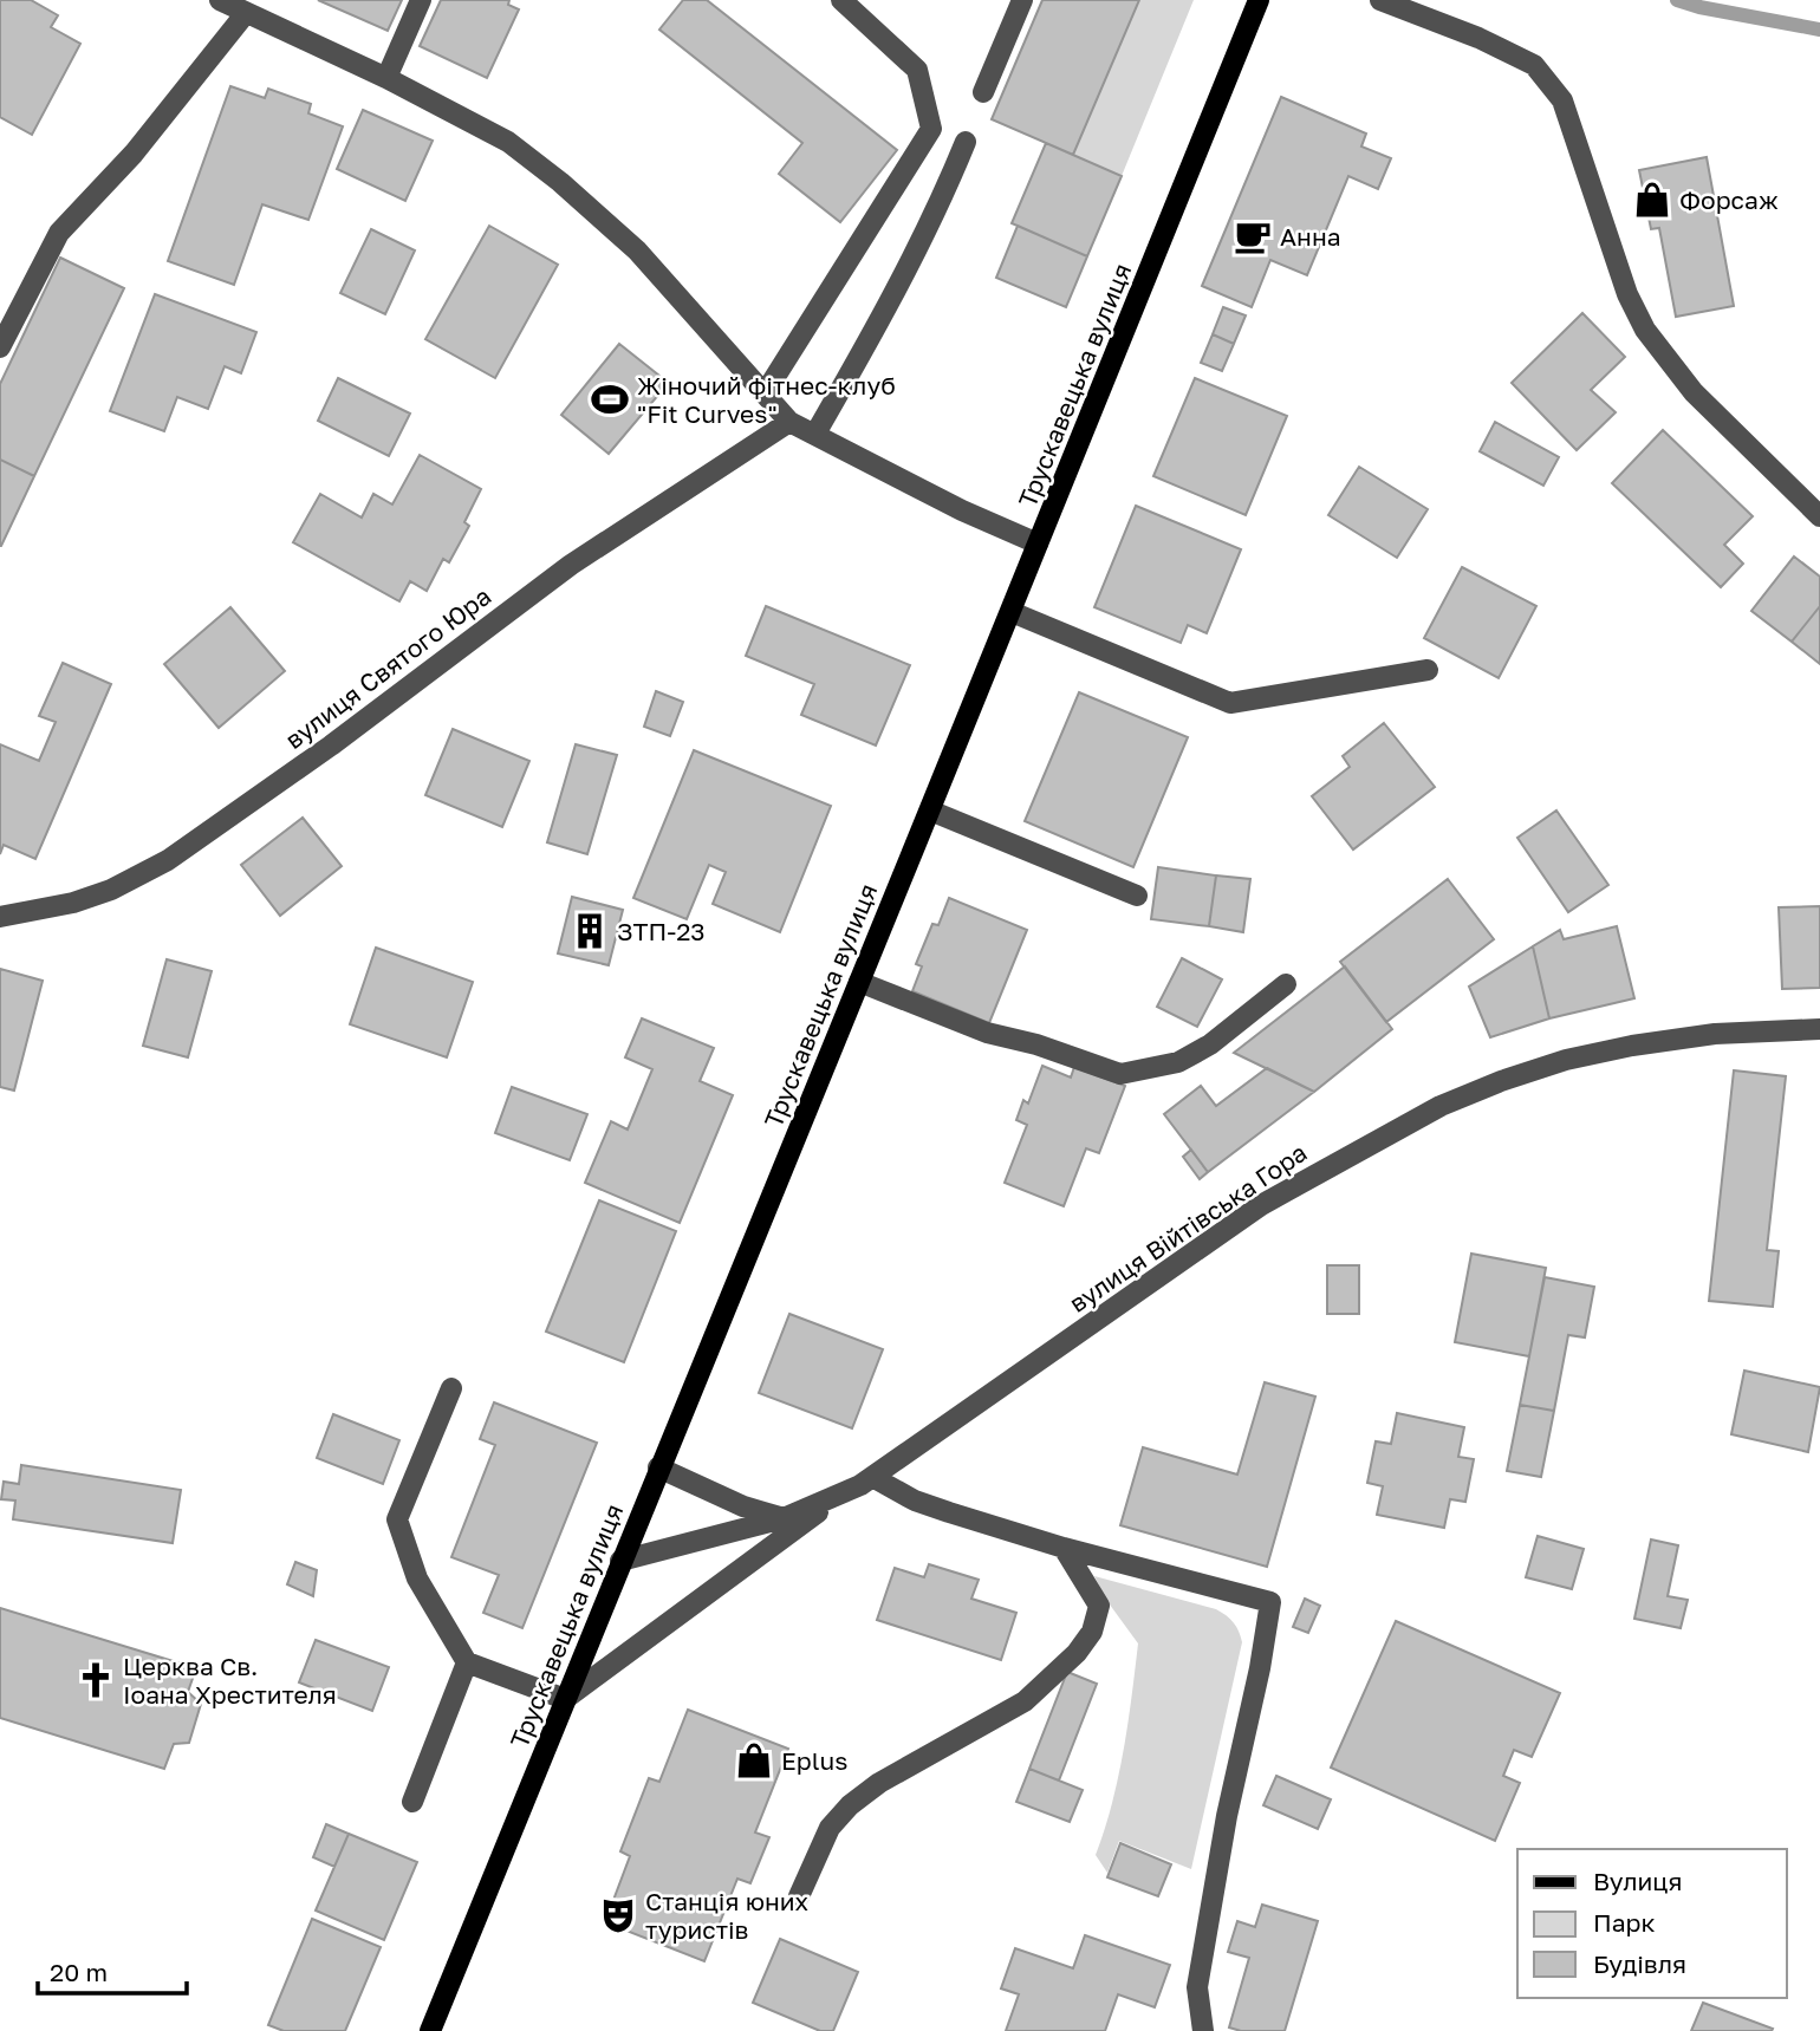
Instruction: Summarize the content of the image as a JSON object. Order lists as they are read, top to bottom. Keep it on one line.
{"streets":{"main road":["Трускавецька вулиця"],"street":["вулиця Святого Юра","вулиця Війтівська Гора"]},"crossings":[["Трускавецька вулиця","вулиця Війтівська Гора"]],"places":{"shop":["Форсаж","Eplus"],"cafe":["Анна"],"sports":["Жіночий фітнес-клуб \"Fit Curves\""],"building":["ЗТП-23"],"church":["Церква Св. Іоана Хрестителя"],"theatre":["Станція юних туристів"]},"legend":["Вулиця","Парк","Будівля"],"scale_bar":"20 m"}
